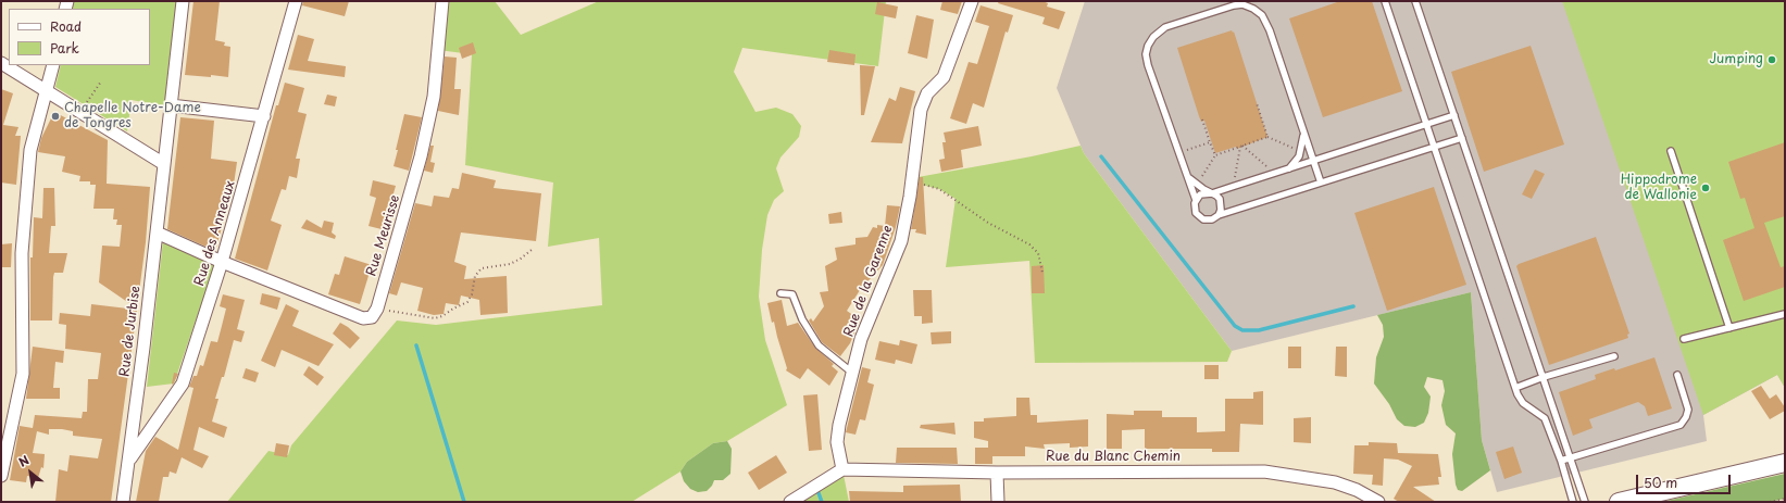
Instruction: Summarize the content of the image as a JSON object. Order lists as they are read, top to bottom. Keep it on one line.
{"streets":{"street":["Rue des Anneaux","Rue Meurisse","Rue de la Garenne","Rue de Jurbise","Rue du Blanc Chemin"]},"crossings":[["Rue des Anneaux","Rue de Jurbise"],["Rue de la Garenne","Rue du Blanc Chemin"]],"places":["Jumping","Chapelle Notre-Dame de Tongres","Hippodrome de Wallonie"],"legend":["Road","Park"],"scale_bar":"50 m","north":"top left"}
